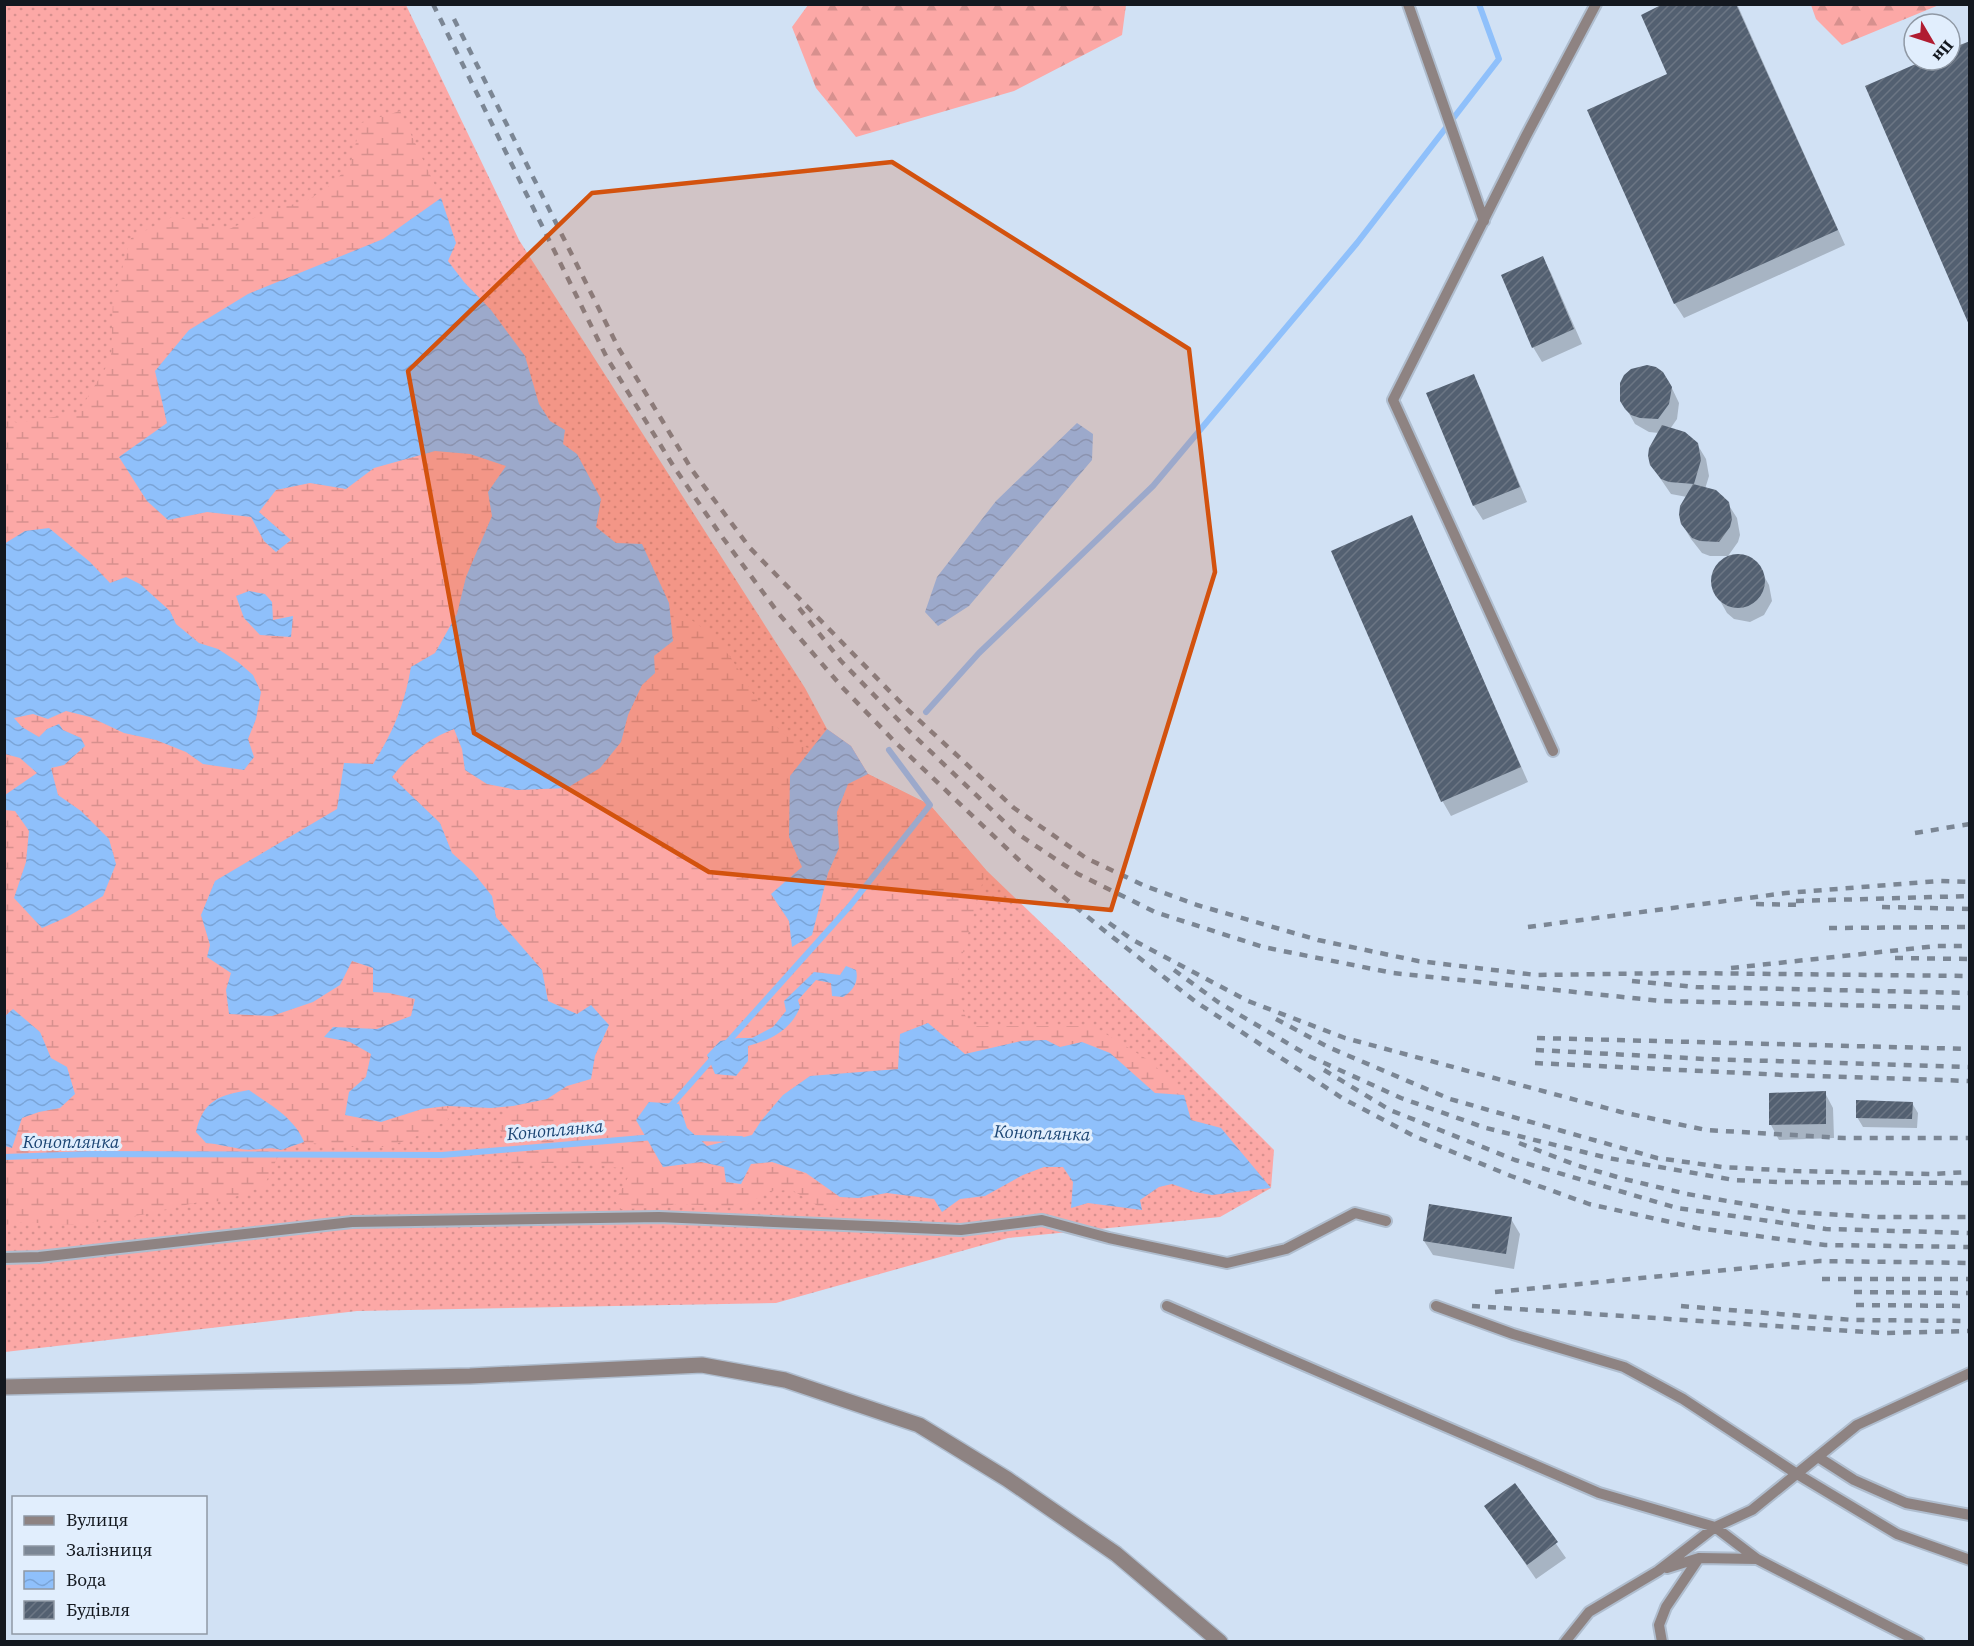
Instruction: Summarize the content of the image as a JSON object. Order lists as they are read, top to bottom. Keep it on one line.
{"water":["Коноплянка"],"legend":["Вулиця","Залізниця","Вода","Будівля"],"north":"bottom right"}
